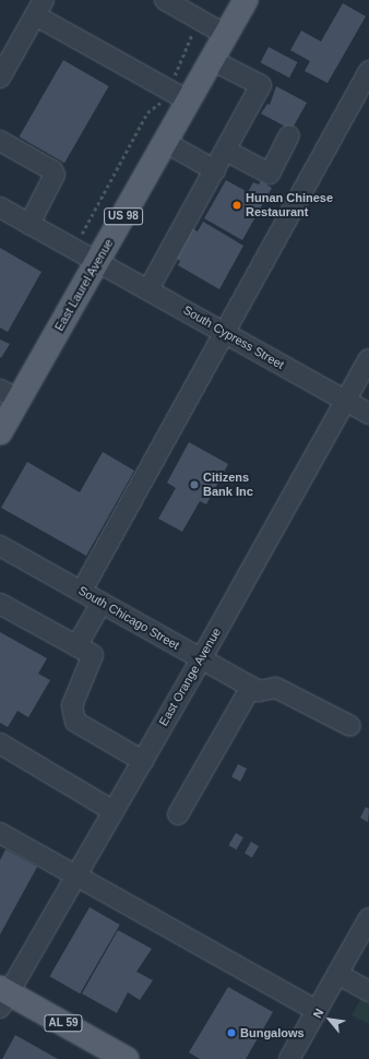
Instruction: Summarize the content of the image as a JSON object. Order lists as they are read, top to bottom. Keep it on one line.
{"streets":{"main road":["US 98","East Laurel Avenue","AL 59"],"street":["South Cypress Street","South Chicago Street","East Orange Avenue"]},"crossings":[["East Laurel Avenue","South Cypress Street"],["South Cypress Street","East Orange Avenue"],["South Chicago Street","East Orange Avenue"],["East Orange Avenue","AL 59"]],"places":["Hunan Chinese Restaurant","Citizens Bank Inc","Bungalows"],"north":"top left"}
